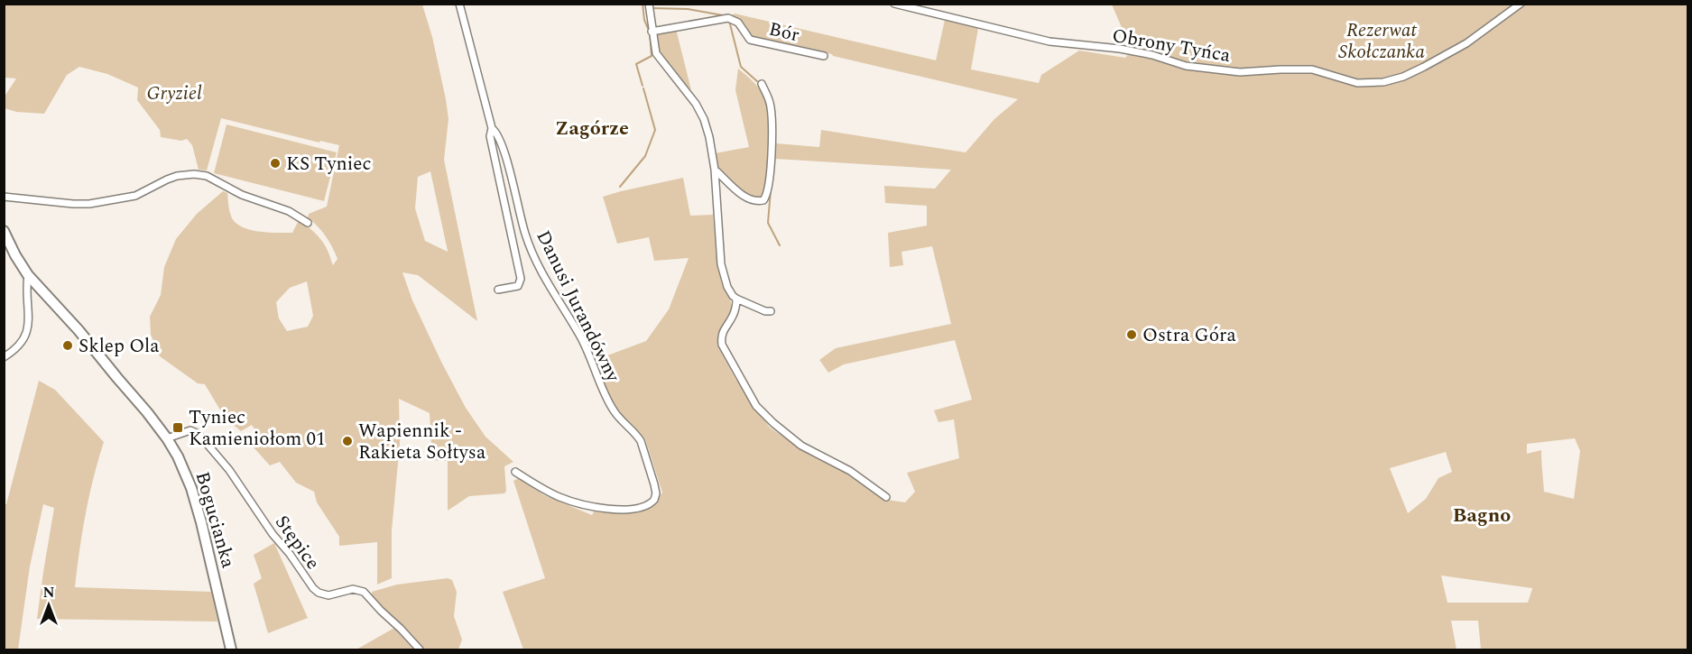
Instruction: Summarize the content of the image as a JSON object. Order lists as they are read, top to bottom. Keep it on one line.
{"streets":{"street":["Bór","Obrony Tyńca","Danusi Jurandówny","Bogucianka","Stępice"]},"crossings":[["Bogucianka","Stępice"]],"districts":["Zagórze","Bagno"],"parks":["Rezerwat Skołczanka","Gryziel"],"places":{"other":["KS Tyniec","Ostra Góra","Sklep Ola","Wapiennik - Rakieta Sołtysa"],"transit":["Tyniec Kamieniołom 01"]},"north":"top"}
